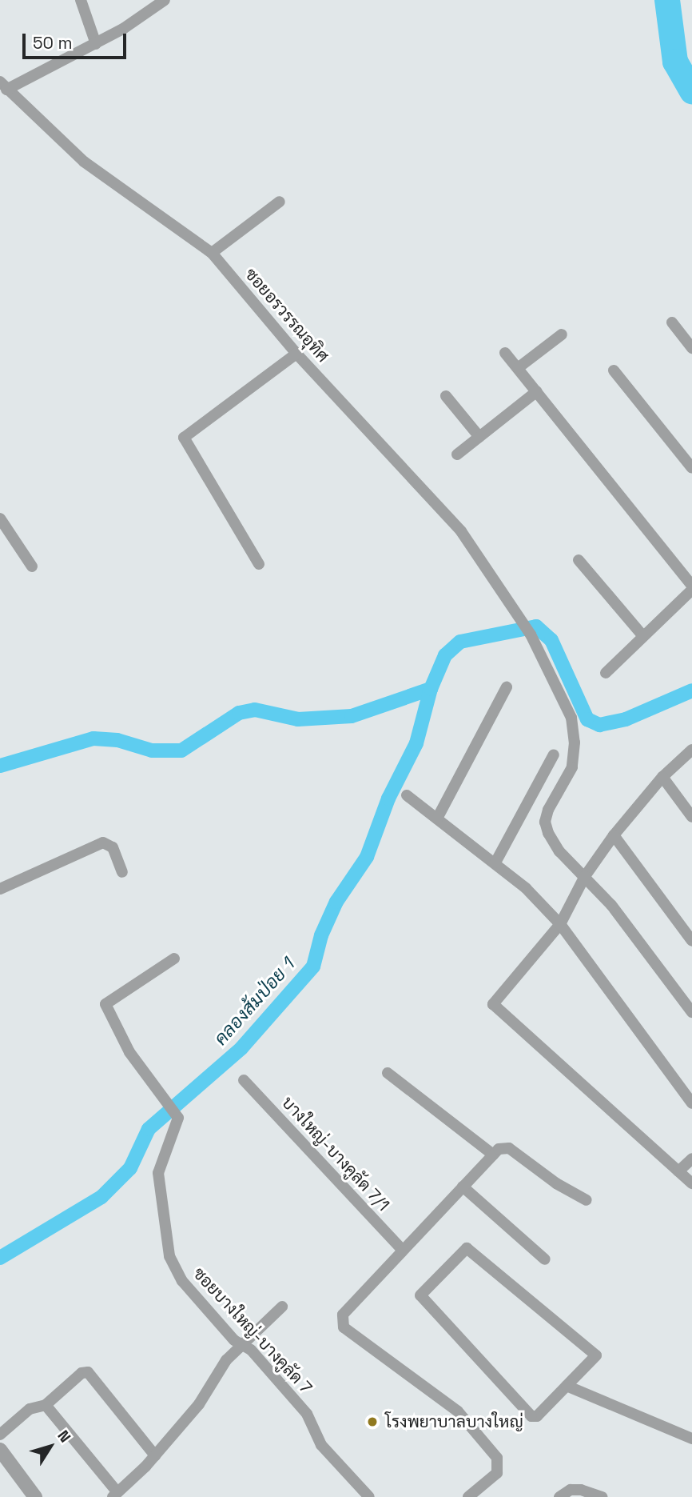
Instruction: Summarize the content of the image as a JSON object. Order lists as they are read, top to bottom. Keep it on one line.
{"streets":{"street":["ซอยอรวรรณอุทิศ","บางใหญ่-บางคูลัด 7/1","ซอยบางใหญ่-บางคูลัด 7"]},"water":["คลองส้มป่อย 1"],"places":["โรงพยาบาลบางใหญ่"],"scale_bar":"50 m","north":"top right"}
